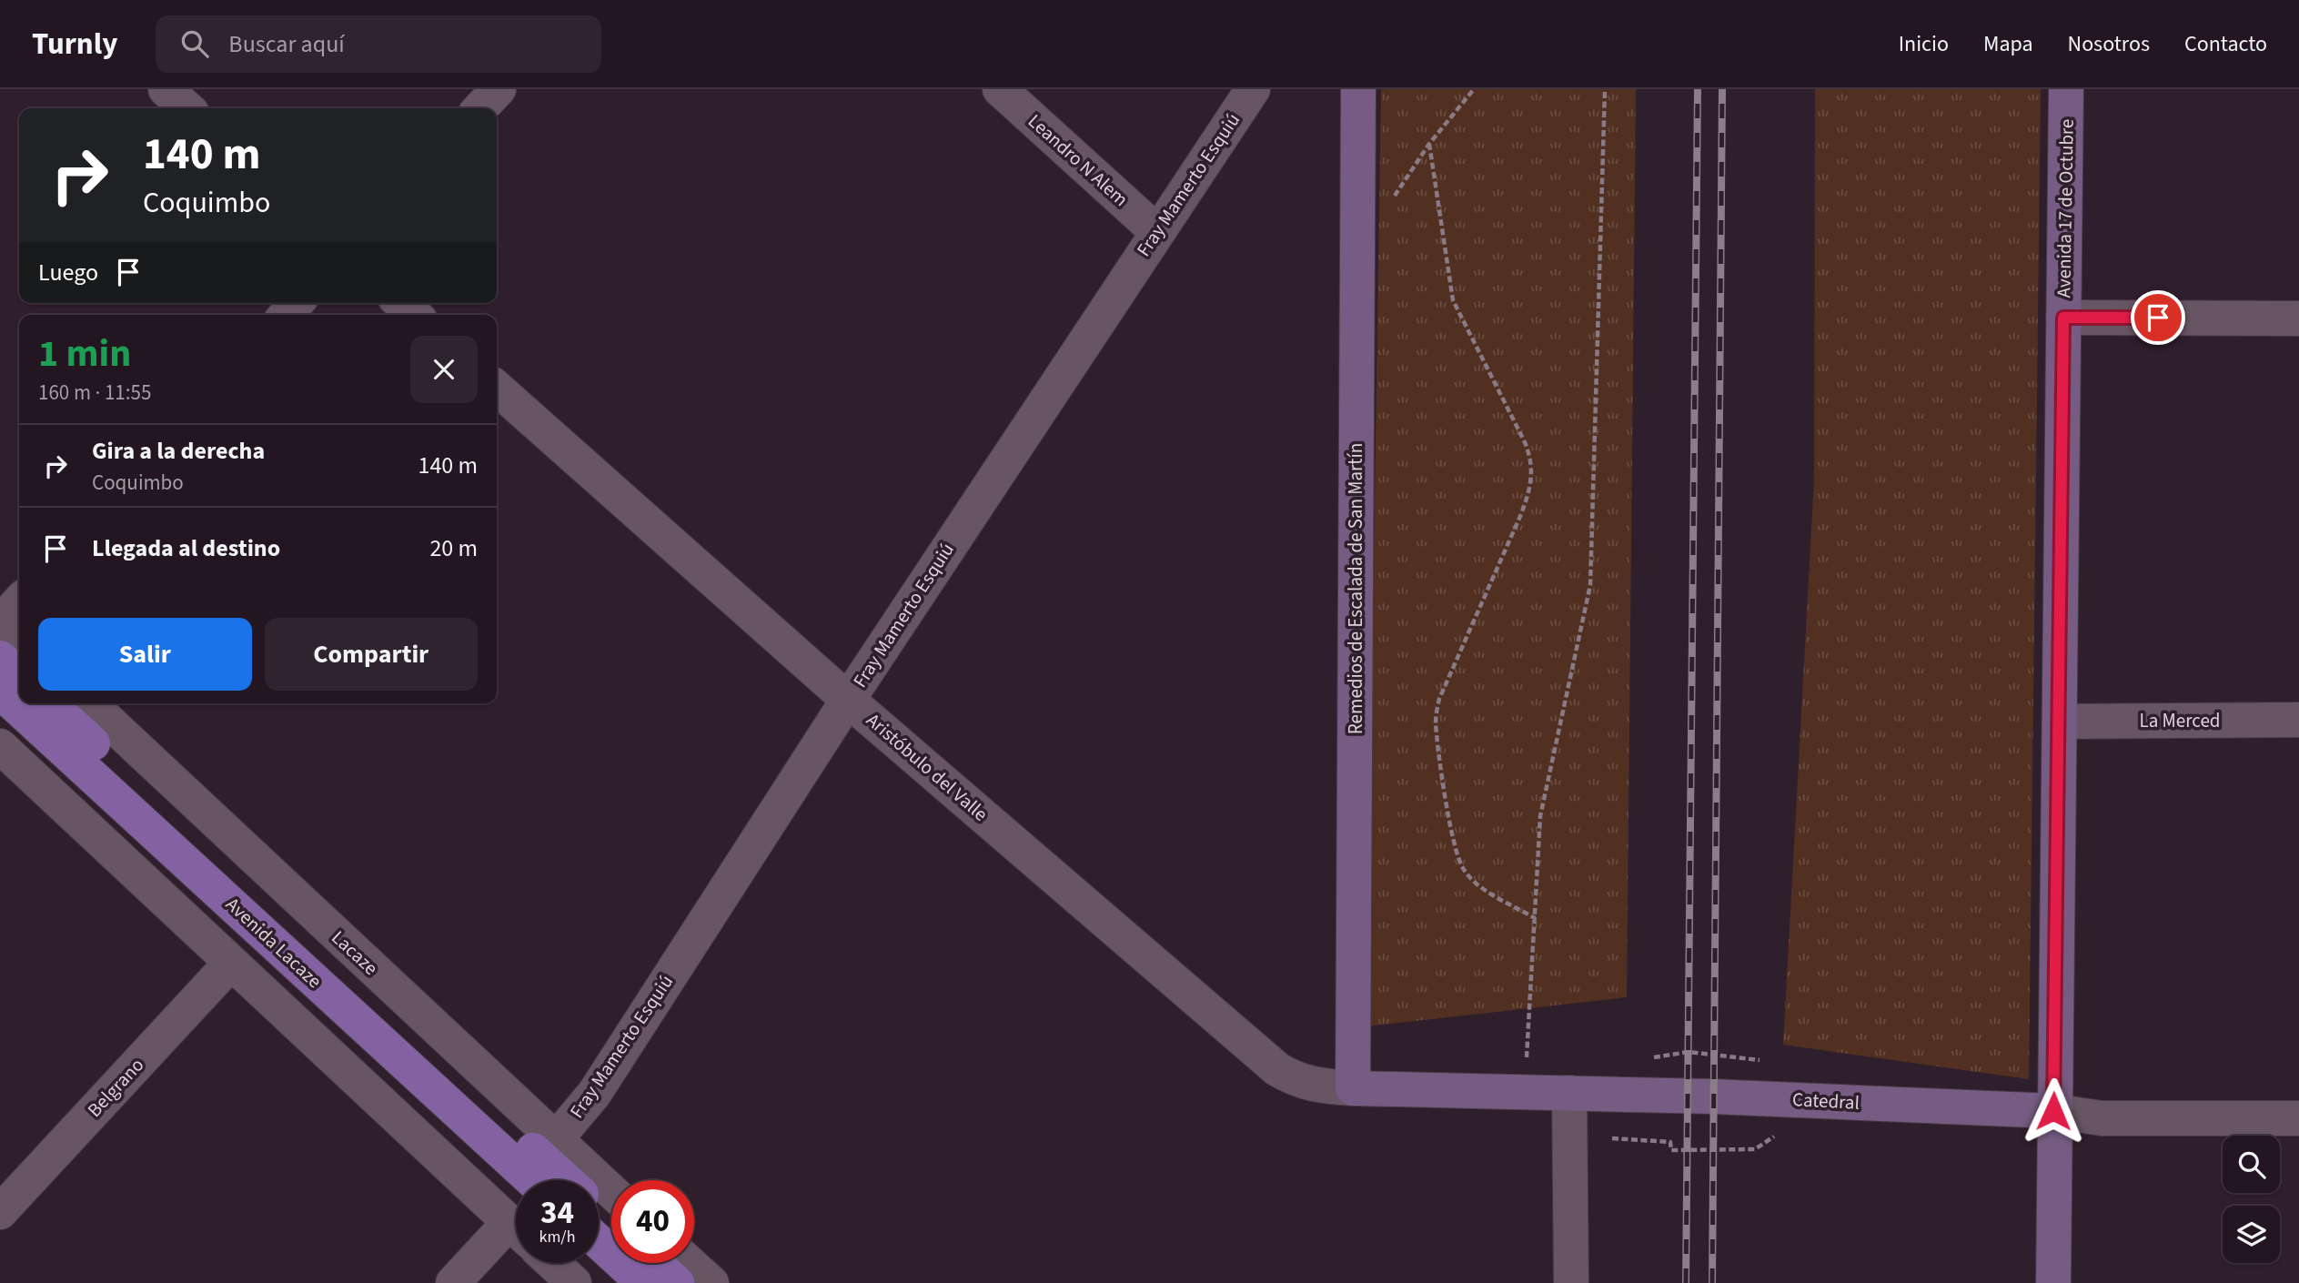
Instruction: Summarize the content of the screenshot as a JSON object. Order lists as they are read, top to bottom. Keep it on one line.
{"streets":{"main road":["Avenida Lacaze"],"street":["Leandro N Alem","Fray Mamerto Esquiú","Avenida 17 de Octubre","Remedios de Escalada de San Martín","La Merced","Aristóbulo del Valle","Lacaze","Belgrano","Catedral"]},"crossings":[["Leandro N Alem","Fray Mamerto Esquiú"],["Fray Mamerto Esquiú","Aristóbulo del Valle"],["Fray Mamerto Esquiú","Lacaze"],["Avenida 17 de Octubre","La Merced"],["Avenida 17 de Octubre","Catedral"],["Remedios de Escalada de San Martín","Aristóbulo del Valle"],["Remedios de Escalada de San Martín","Catedral"],["Aristóbulo del Valle","Catedral"]],"page":{"header":"Turnly","search":"Buscar aquí","nav":["Inicio","Mapa","Nosotros","Contacto"],"turn":["140 m","Coquimbo"],"then":"Luego","heading":["1 min","160 m · 11:55"],"list":[{"name":"Gira a la derecha","note":"Coquimbo","value":"140 m"},{"name":"Llegada al destino","value":"20 m"}],"buttons":["Salir","Compartir"],"speed":"34 km/h","limit":"40"}}
